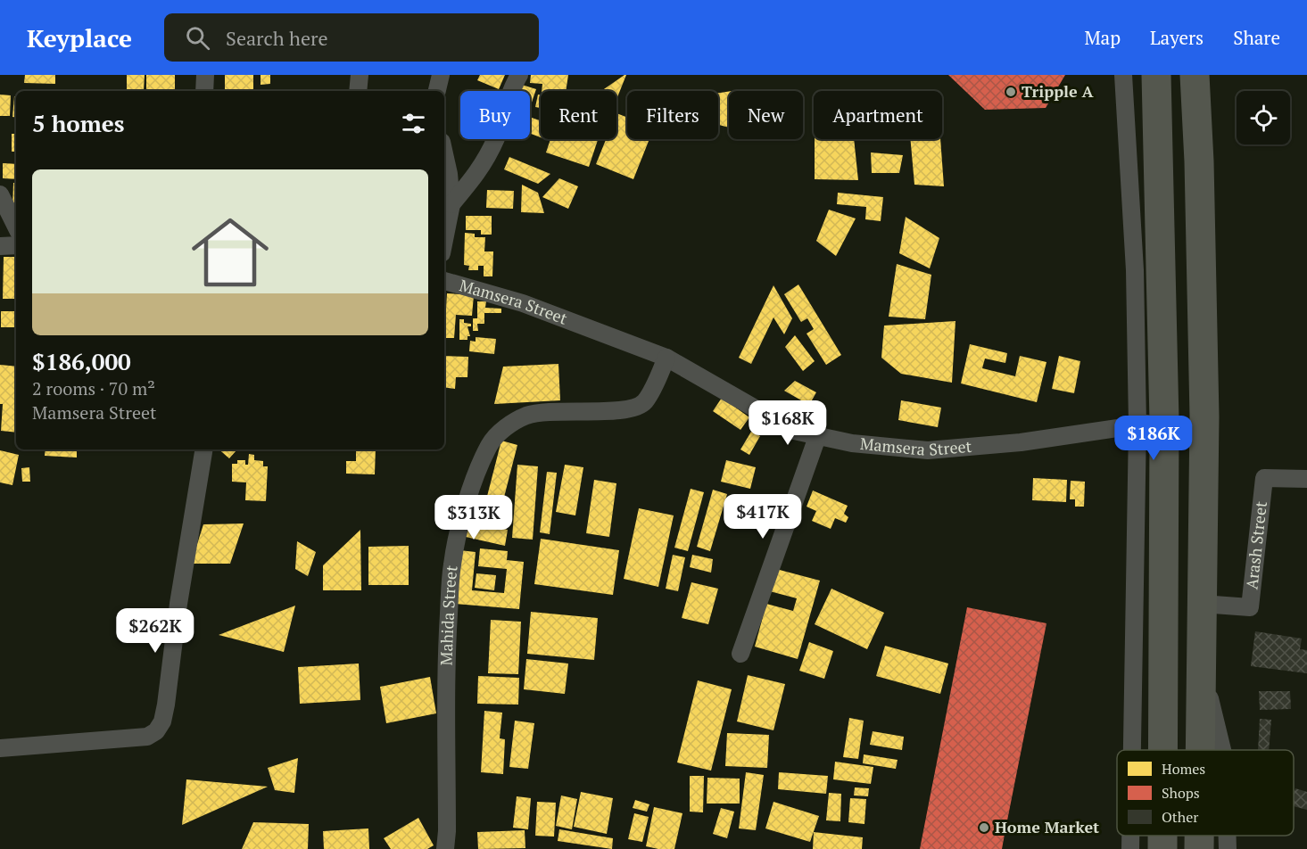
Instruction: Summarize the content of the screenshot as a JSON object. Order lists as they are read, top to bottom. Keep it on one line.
{"streets":{"street":["Mamsera Street","Arash Street","Mahida Street"]},"crossings":[["Mamsera Street","Mahida Street"]],"places":["Tripple A","Home Market"],"legend":["Homes","Shops","Other"],"page":{"header":"Keyplace","search":"Search here","nav":["Map","Layers","Share"],"chip":["Buy","Rent","Filters","New","Apartment"],"heading":"5 homes","list":[{"name":"$186,000","note":"2 rooms · 70 m² · Mamsera Street"}],"price":["$168K","$186K","$417K","$313K","$262K"]}}
